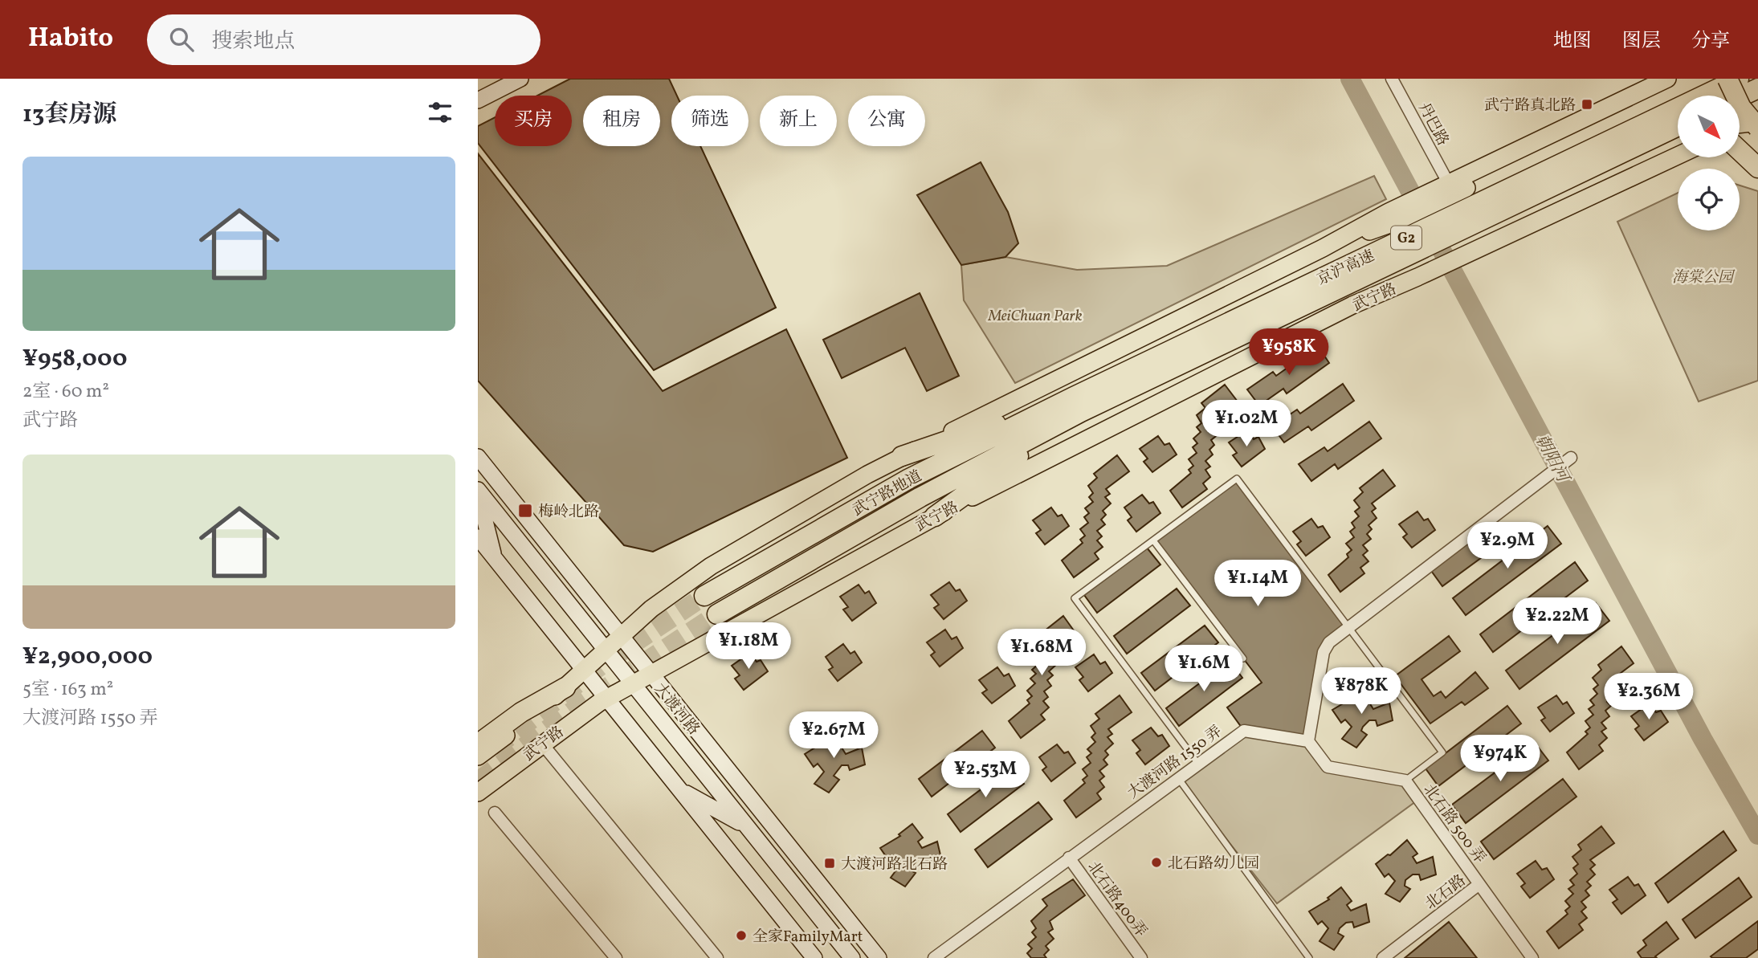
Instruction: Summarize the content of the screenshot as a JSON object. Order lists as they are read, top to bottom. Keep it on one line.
{"streets":{"highway":["G2","京沪高速","武宁路地道"],"main road":["武宁路","大渡河路"],"street":["丹巴路","大渡河路 1550 弄","北石路 500 弄","北石路","北石路400弄"]},"crossings":[["京沪高速","武宁路地道"],["武宁路","大渡河路"],["大渡河路 1550 弄","北石路 500 弄"],["大渡河路 1550 弄","北石路400弄"],["北石路 500 弄","北石路"]],"water":["朝阳河"],"parks":["海棠公园","MeiChuan Park"],"places":{"transit":["武宁路真北路","梅岭北路","大渡河路北石路"],"other":["北石路幼儿园","全家FamilyMart"]},"north":"bottom right","page":{"header":"Habito","search":"搜索地点","nav":["地图","图层","分享"],"heading":"13套房源","chip":["买房","租房","筛选","新上","公寓"],"list":[{"name":"¥958,000","note":"2室 · 60 m² · 武宁路"},{"name":"¥2,900,000","note":"5室 · 163 m² · 大渡河路 1550 弄"}],"price":["¥958K","¥1.02M","¥2.9M","¥1.14M","¥2.22M","¥1.18M","¥1.68M","¥1.6M","¥878K","¥2.36M","¥2.67M","¥974K","¥2.53M"]}}
